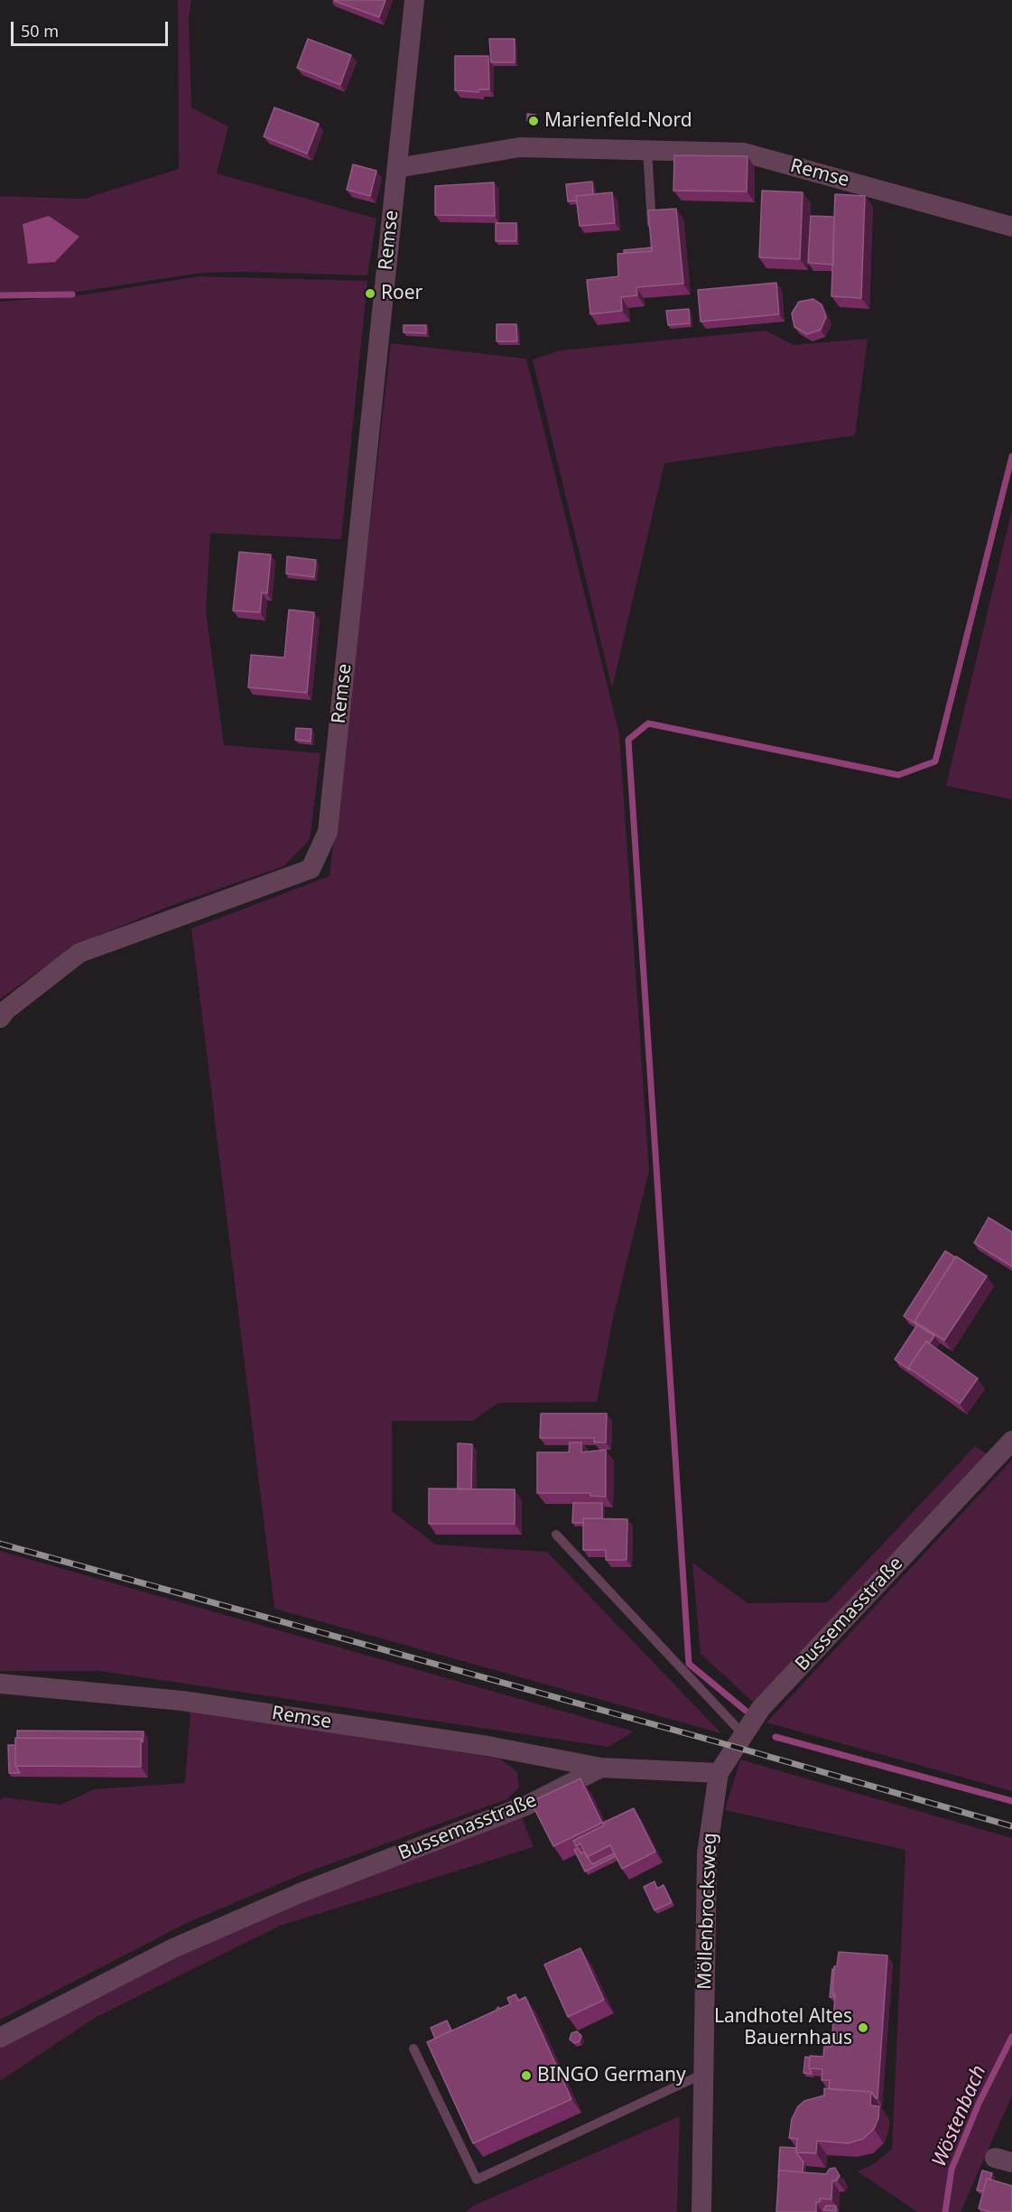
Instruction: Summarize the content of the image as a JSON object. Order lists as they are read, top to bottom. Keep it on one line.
{"streets":{"street":["Remse","Bussemasstraße","Möllenbrocksweg"]},"crossings":[["Remse","Bussemasstraße"],["Bussemasstraße","Möllenbrocksweg"]],"water":["Wöstenbach"],"places":["Marienfeld-Nord","Roer","Landhotel Altes Bauernhaus","BINGO Germany"],"scale_bar":"50 m"}
